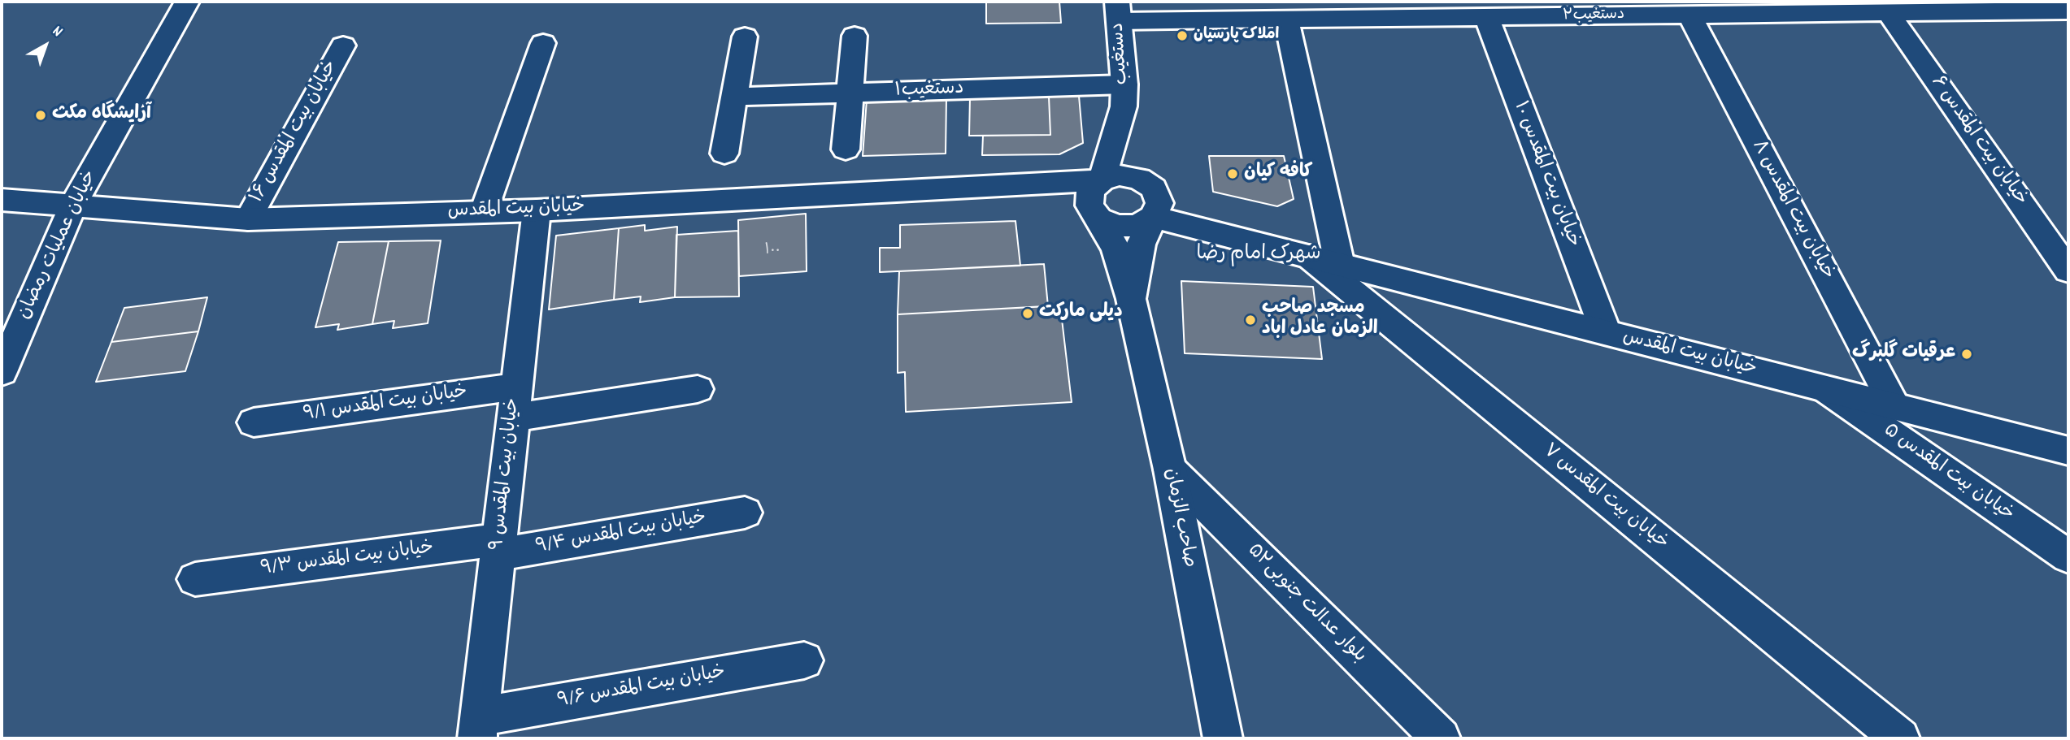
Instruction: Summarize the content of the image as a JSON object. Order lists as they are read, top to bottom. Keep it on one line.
{"streets":{"street":["۲دستغیب","دستغیب","دستغیب۱","خیابان بیت المقدس ۱۶","خیابان بیت المقدس ۶","خیابان بیت المقدس ۱۰","خیابان بیت المقدس","خیابان بیت المقدس ۸","خیابان عملیات رمضان","خیابان بیت المقدس ۹/۱","خیابان بیت المقدس ۵","خیابان بیت المقدس ۹","خیابان بیت المقدس ۷","صاحب الزمان","خیابان بیت المقدس ۹/۴","خیابان بیت المقدس ۹/۳","بلوار عدالت جنوبی۵۲","خیابان بیت المقدس ۹/۶"]},"crossings":[["۲دستغیب","دستغیب"],["۲دستغیب","خیابان بیت المقدس ۶"],["۲دستغیب","خیابان بیت المقدس ۱۰"],["۲دستغیب","خیابان بیت المقدس ۸"],["دستغیب","دستغیب۱"],["خیابان بیت المقدس ۱۶","خیابان بیت المقدس"],["خیابان بیت المقدس ۱۰","خیابان بیت المقدس"],["خیابان بیت المقدس","خیابان بیت المقدس ۸"],["خیابان بیت المقدس","خیابان عملیات رمضان"],["خیابان بیت المقدس","خیابان بیت المقدس ۵"],["خیابان بیت المقدس","خیابان بیت المقدس ۹"],["خیابان بیت المقدس","خیابان بیت المقدس ۷"],["خیابان بیت المقدس","صاحب الزمان"],["خیابان بیت المقدس ۹/۱","خیابان بیت المقدس ۹"],["خیابان بیت المقدس ۹","خیابان بیت المقدس ۹/۴"],["خیابان بیت المقدس ۹","خیابان بیت المقدس ۹/۳"],["خیابان بیت المقدس ۹","خیابان بیت المقدس ۹/۶"],["صاحب الزمان","بلوار عدالت جنوبی۵۲"],["خیابان بیت المقدس ۹/۴","خیابان بیت المقدس ۹/۳"]],"districts":["شهرک امام رضا"],"places":["املاک پارسیان","آرایشگاه مکث","کافه کیان","دیلی مارکت","مسجد صاحب الزمان عادل اباد","عرقیات گلبرگ"],"house_numbers":["۱۰۰"],"north":"top right"}
